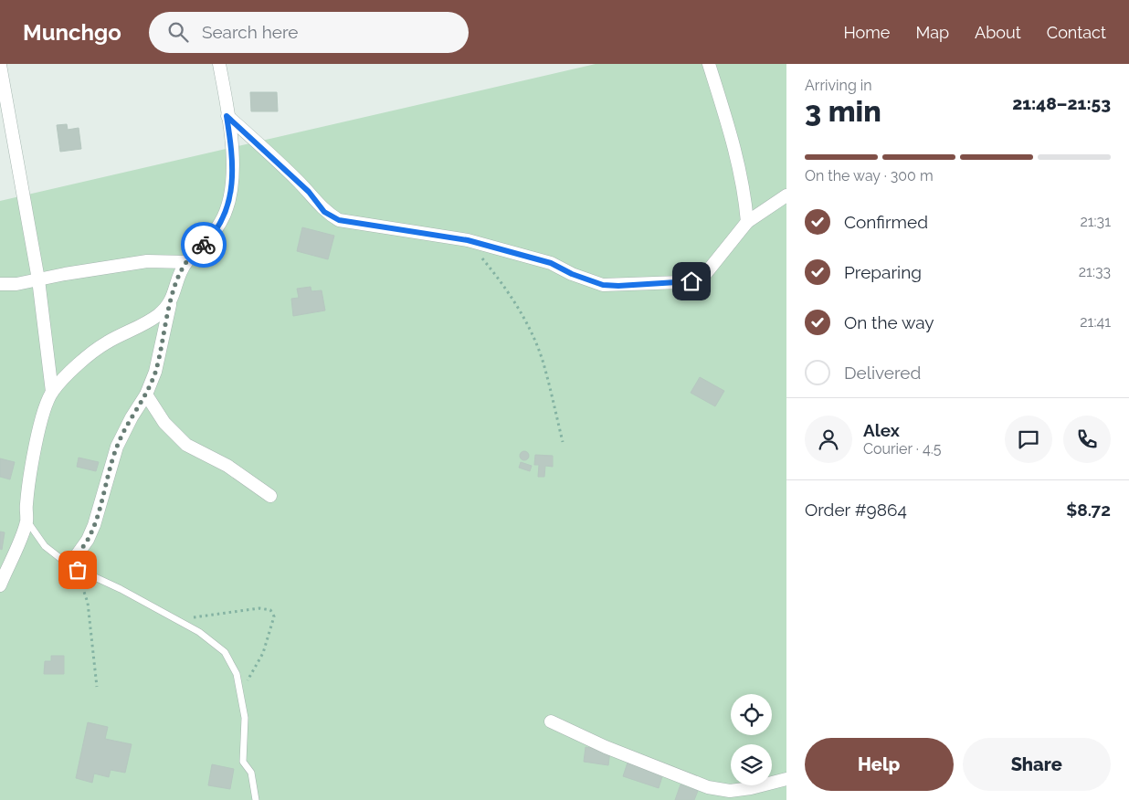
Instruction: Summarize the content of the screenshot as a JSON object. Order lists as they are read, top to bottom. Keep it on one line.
{"page":{"header":"Munchgo","search":"Search here","nav":["Home","Map","About","Contact"],"heading":["3 min","Arriving in","21:48–21:53"],"panel":["Alex","Courier · 4.5","Order #9864","$8.72"],"bar":"On the way · 300 m","list":[["Confirmed","21:31"],["Preparing","21:33"],["On the way","21:41"],"Delivered"],"buttons":["Help","Share"]}}
